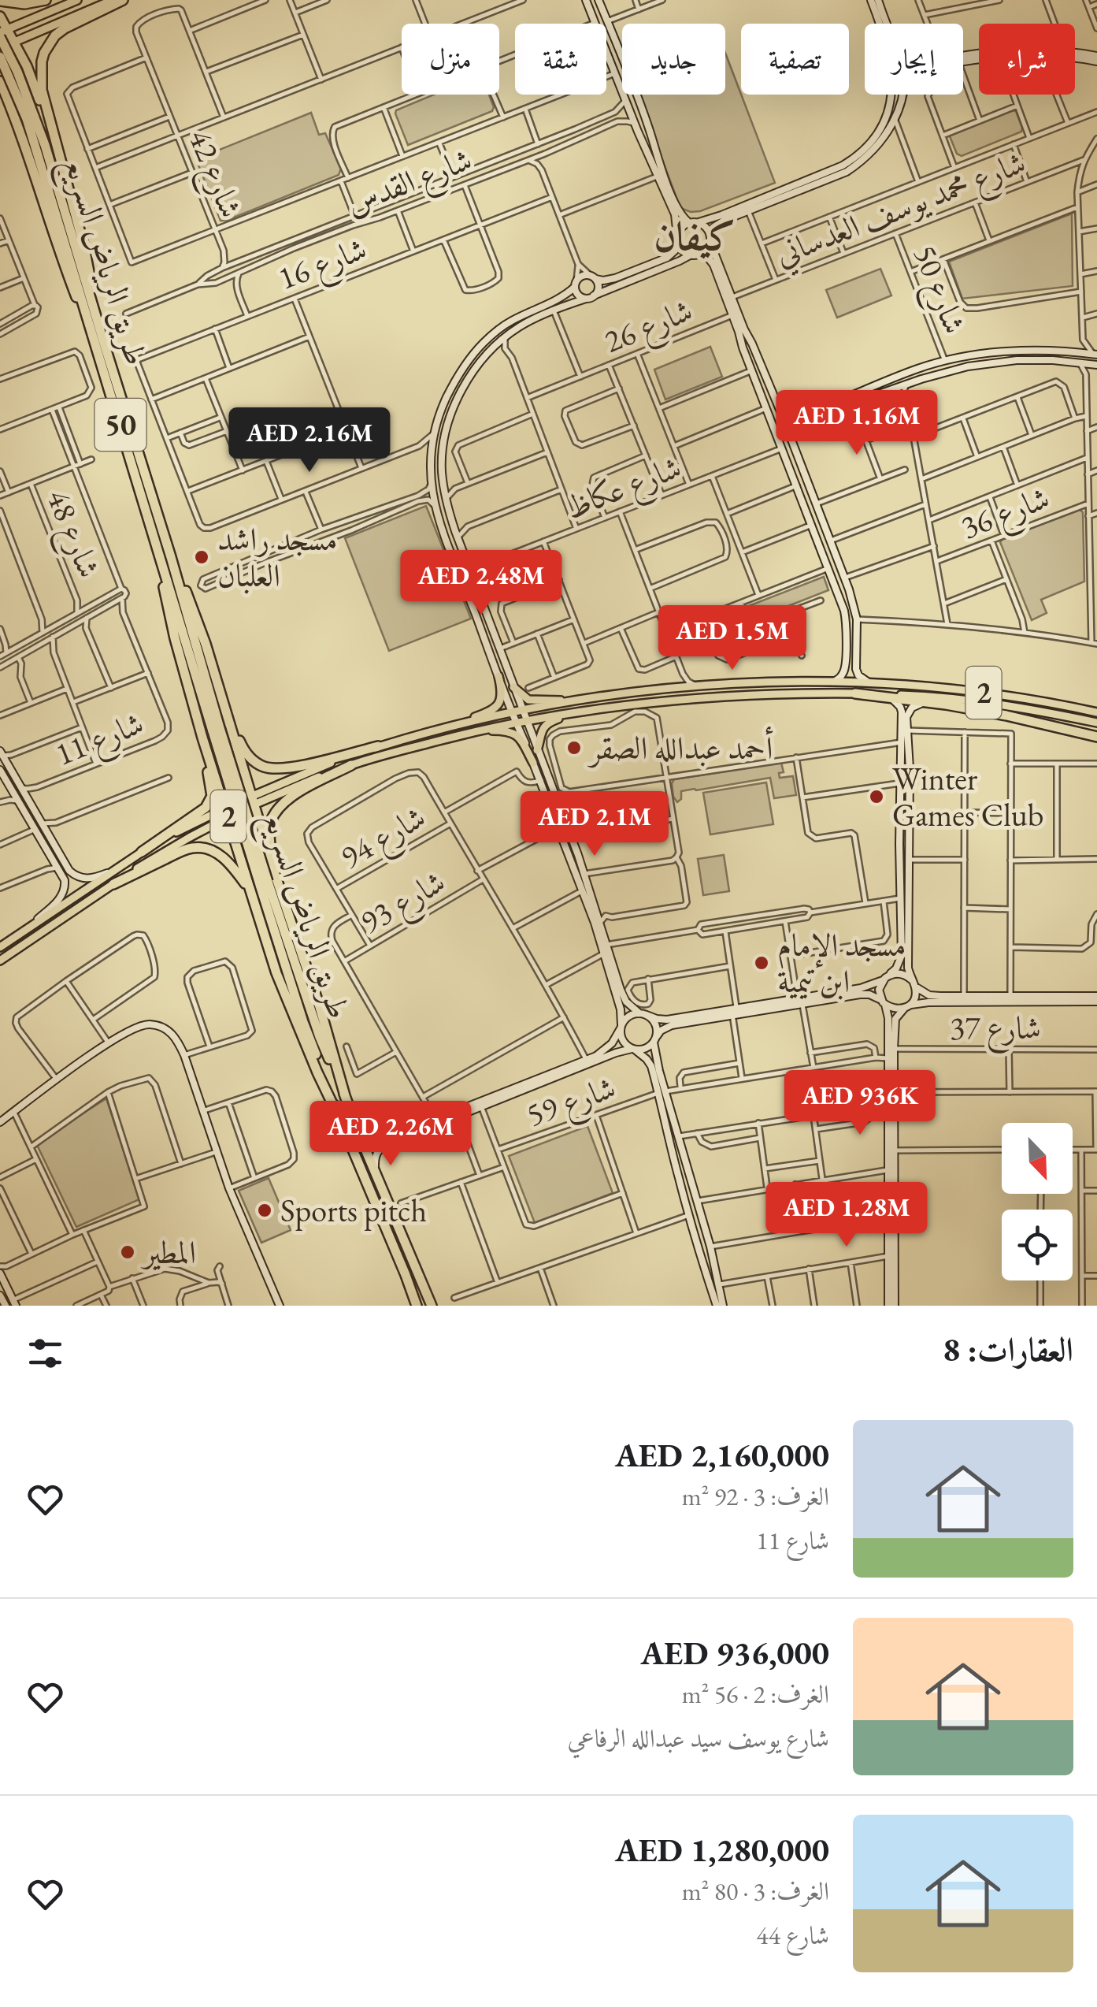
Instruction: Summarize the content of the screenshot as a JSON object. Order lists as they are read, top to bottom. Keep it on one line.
{"streets":{"highway":["طريق الرياض السريع","50"],"main road":["2"],"street":["شارع 42","شارع القدس","شارع محمد يوسف العدساني","شارع 16","شارع 50","شارع 26","شارع عكاظ","شارع 36","شارع 48","شارع 11","شارع 94","شارع 93","شارع 37","شارع 59"]},"crossings":[["شارع 42","شارع القدس"],["شارع القدس","شارع 16"],["شارع محمد يوسف العدساني","شارع 50"]],"districts":["كيفان"],"places":["مسجد راشد العلبان","أحمد عبدالله الصقر","Winter Games Club","مسجد الإمام ابن تيمية","Sports pitch","المطير"],"north":"bottom right","page":{"chip":["شراء","إيجار","تصفية","جديد","شقة","منزل"],"price":["AED 1.16M","AED 2.16M","AED 2.48M","AED 1.5M","AED 2.1M","AED 936K","AED 2.26M","AED 1.28M"],"heading":"العقارات: 8","list":[{"name":"AED 2,160,000","note":"الغرف: 3 · 92 m² · شارع 11"},{"name":"AED 936,000","note":"الغرف: 2 · 56 m² · شارع يوسف سيد عبدالله الرفاعي"},{"name":"AED 1,280,000","note":"الغرف: 3 · 80 m² · شارع 44"}]}}
